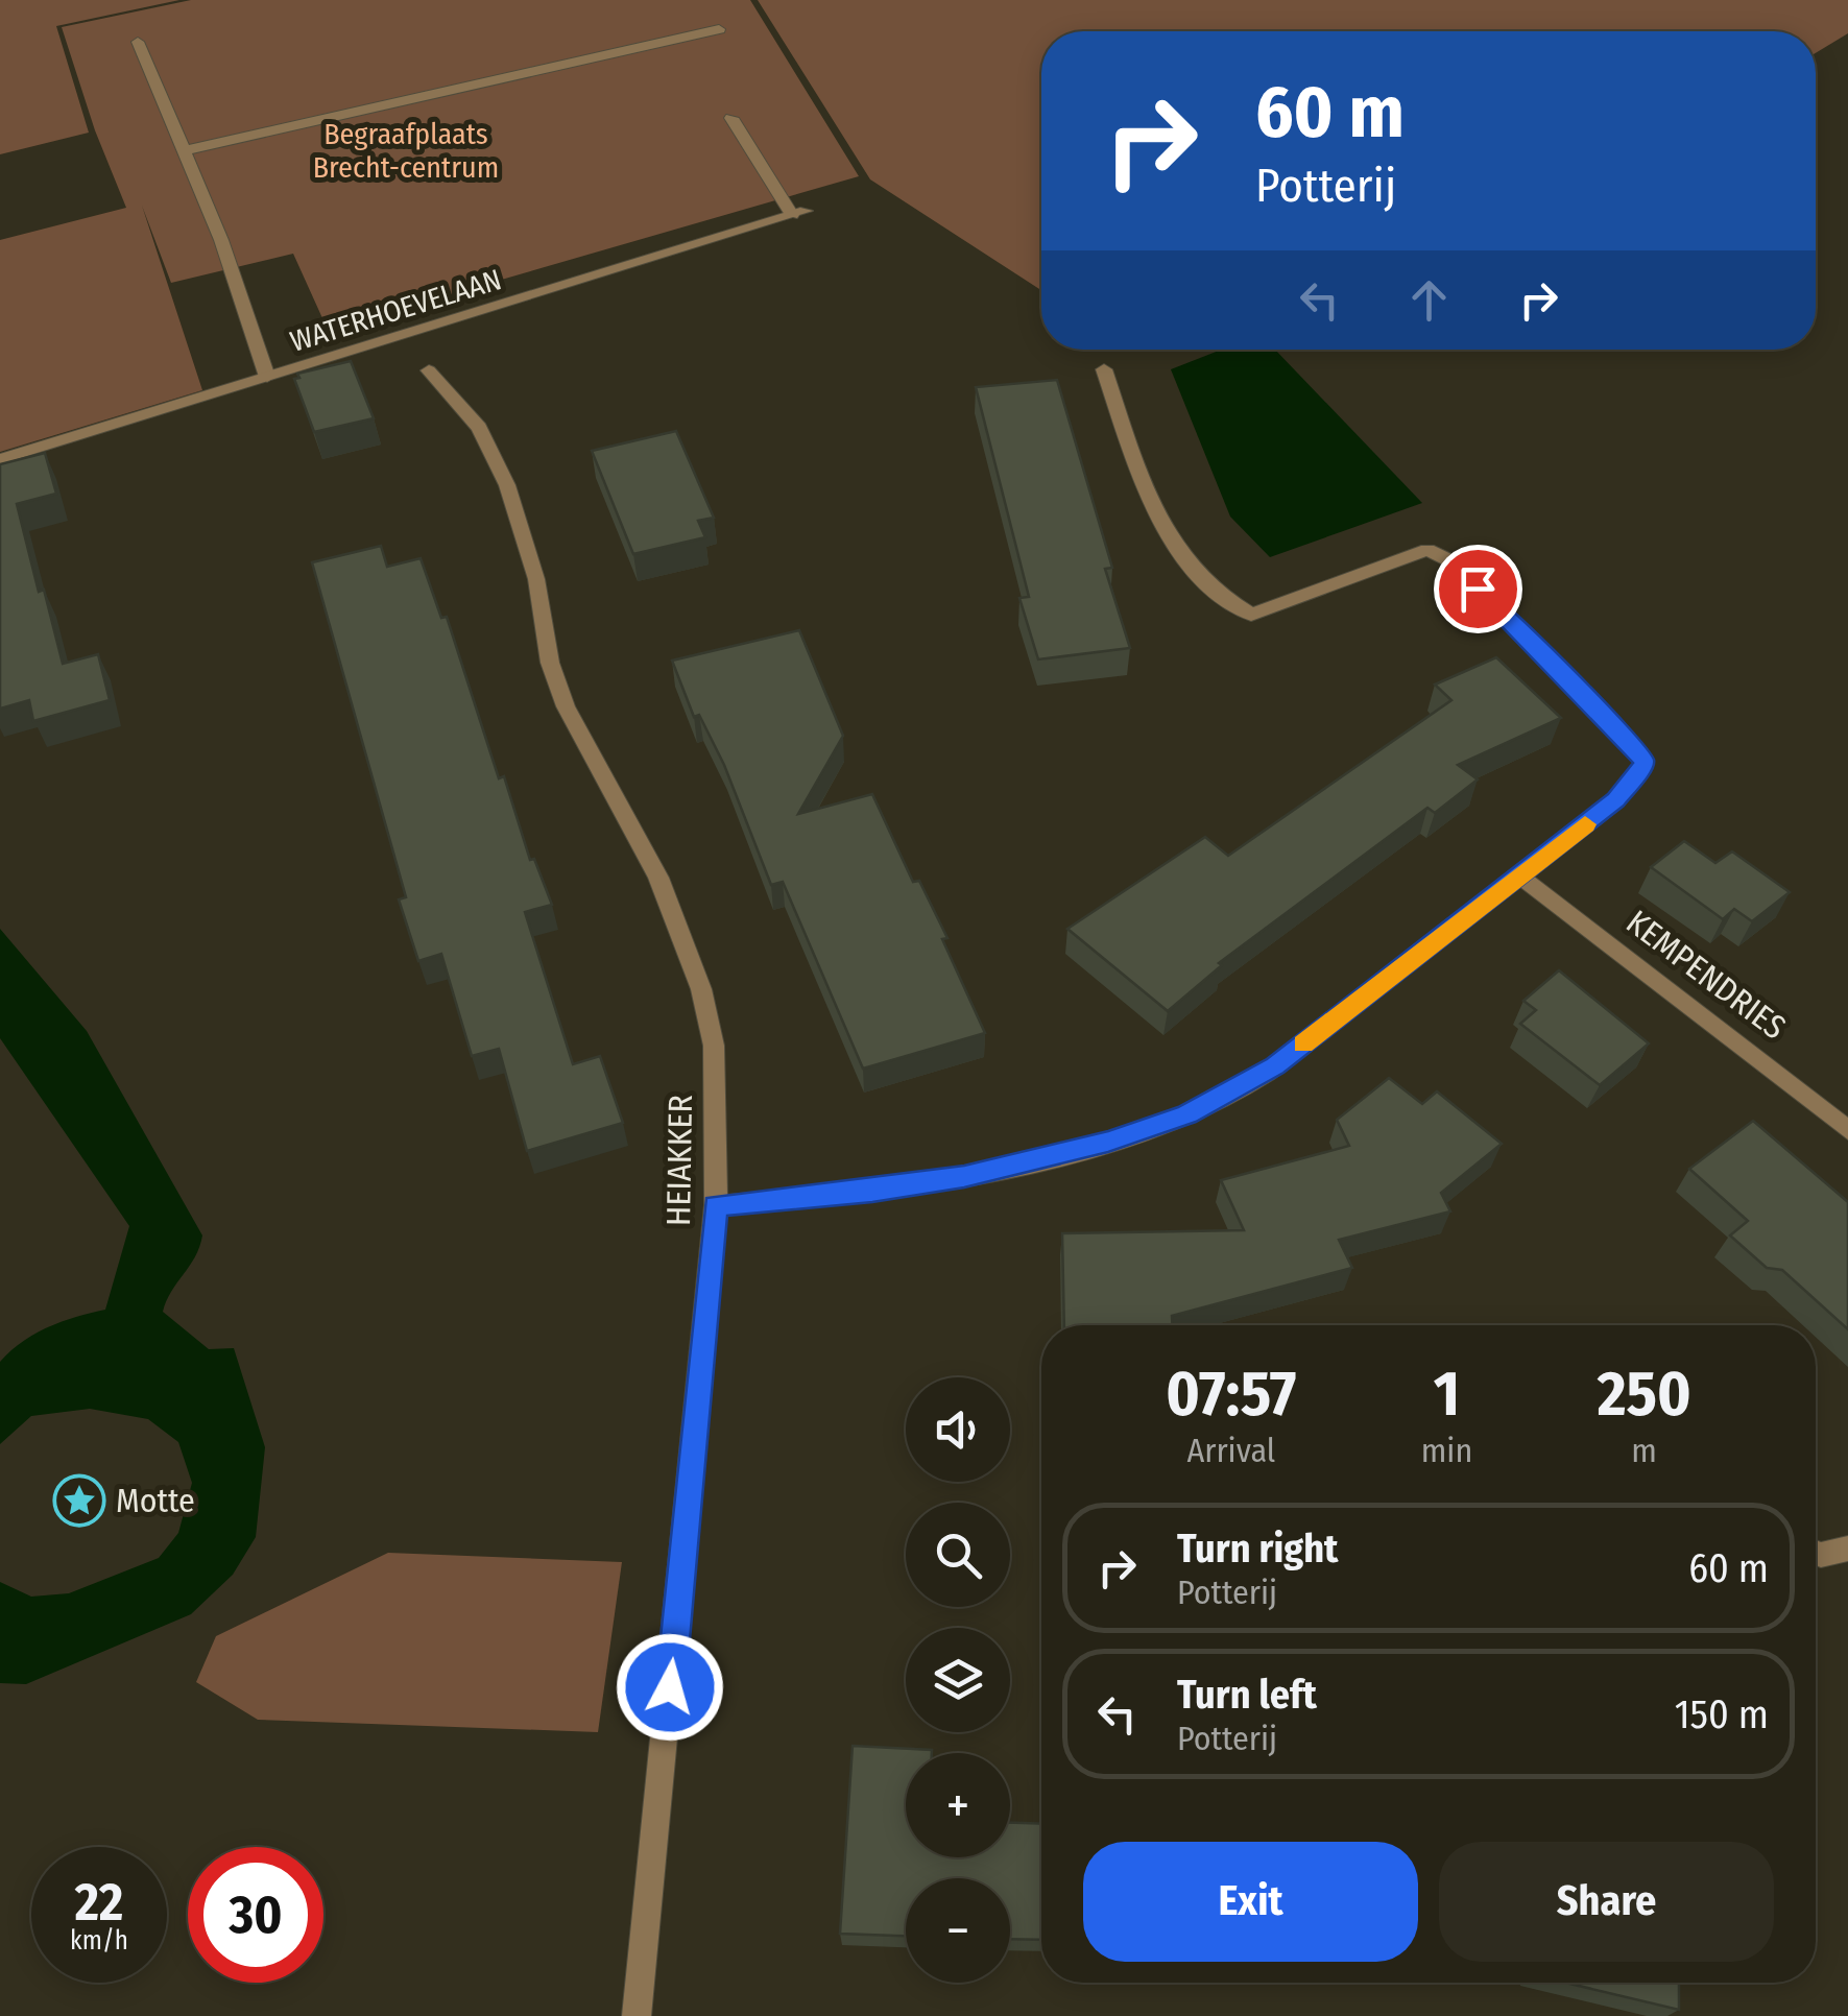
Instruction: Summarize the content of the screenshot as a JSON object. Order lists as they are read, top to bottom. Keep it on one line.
{"streets":{"street":["WATERHOEVELAAN","KEMPENDRIES","HEIAKKER"]},"parks":["Begraafplaats Brecht-centrum"],"places":{"place":["Motte"]},"page":{"turn":["60 m","Potterij"],"eta":["07:57","Arrival","1","min","250","m"],"map_buttons":["+","−"],"list":[{"name":"Turn right","note":"Potterij","value":"60 m"},{"name":"Turn left","note":"Potterij","value":"150 m"}],"buttons":["Exit","Share"],"speed":"22 km/h","limit":"30"}}
